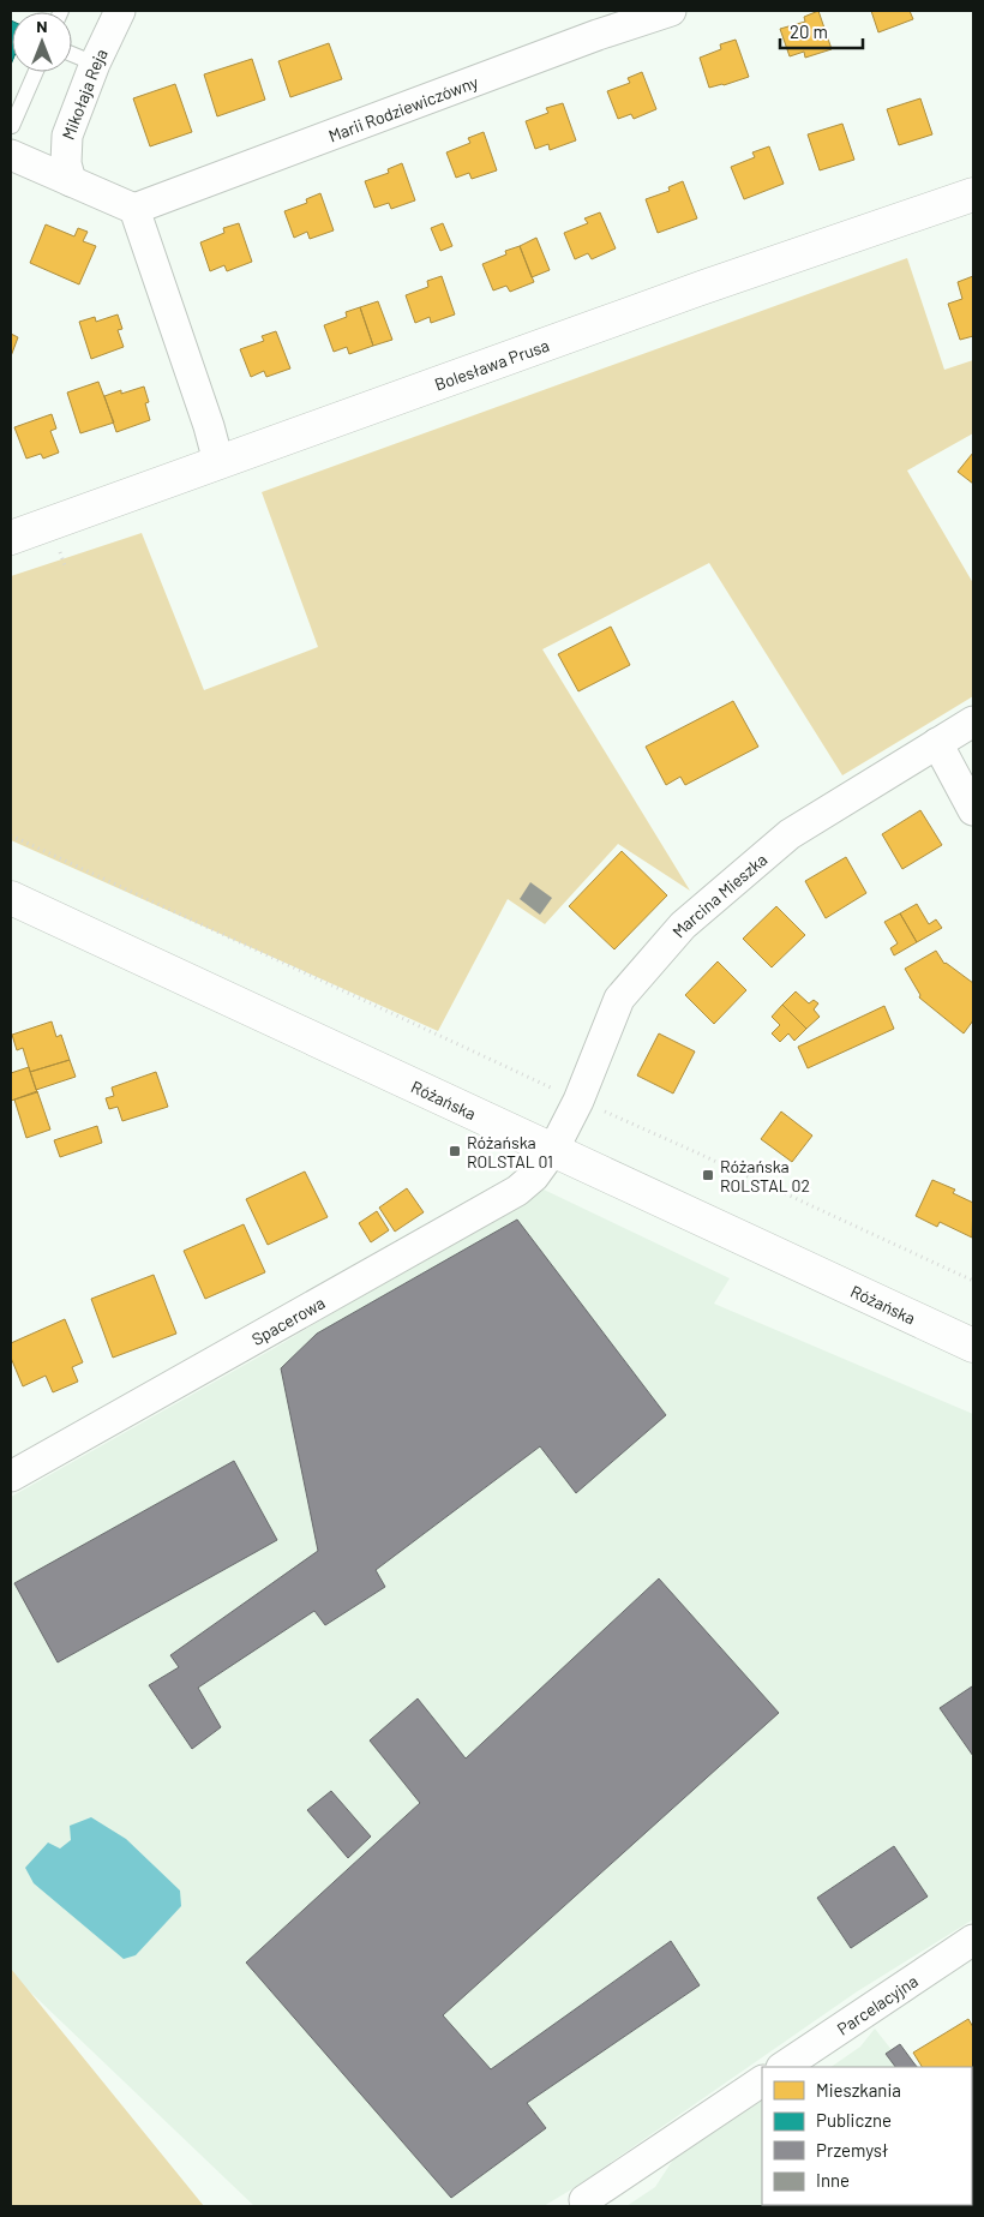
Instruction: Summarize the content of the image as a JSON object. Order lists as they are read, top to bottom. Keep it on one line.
{"streets":{"street":["Mikołaja Reja","Marii Rodziewiczówny","Bolesława Prusa","Marcina Mieszka","Różańska","Spacerowa","Parcelacyjna"]},"crossings":[["Marcina Mieszka","Różańska"],["Marcina Mieszka","Spacerowa"],["Różańska","Spacerowa"]],"places":{"transit":["Różańska ROLSTAL 01","Różańska ROLSTAL 02"]},"legend":["Mieszkania","Publiczne","Przemysł","Inne"],"scale_bar":"20 m","north":"top"}
